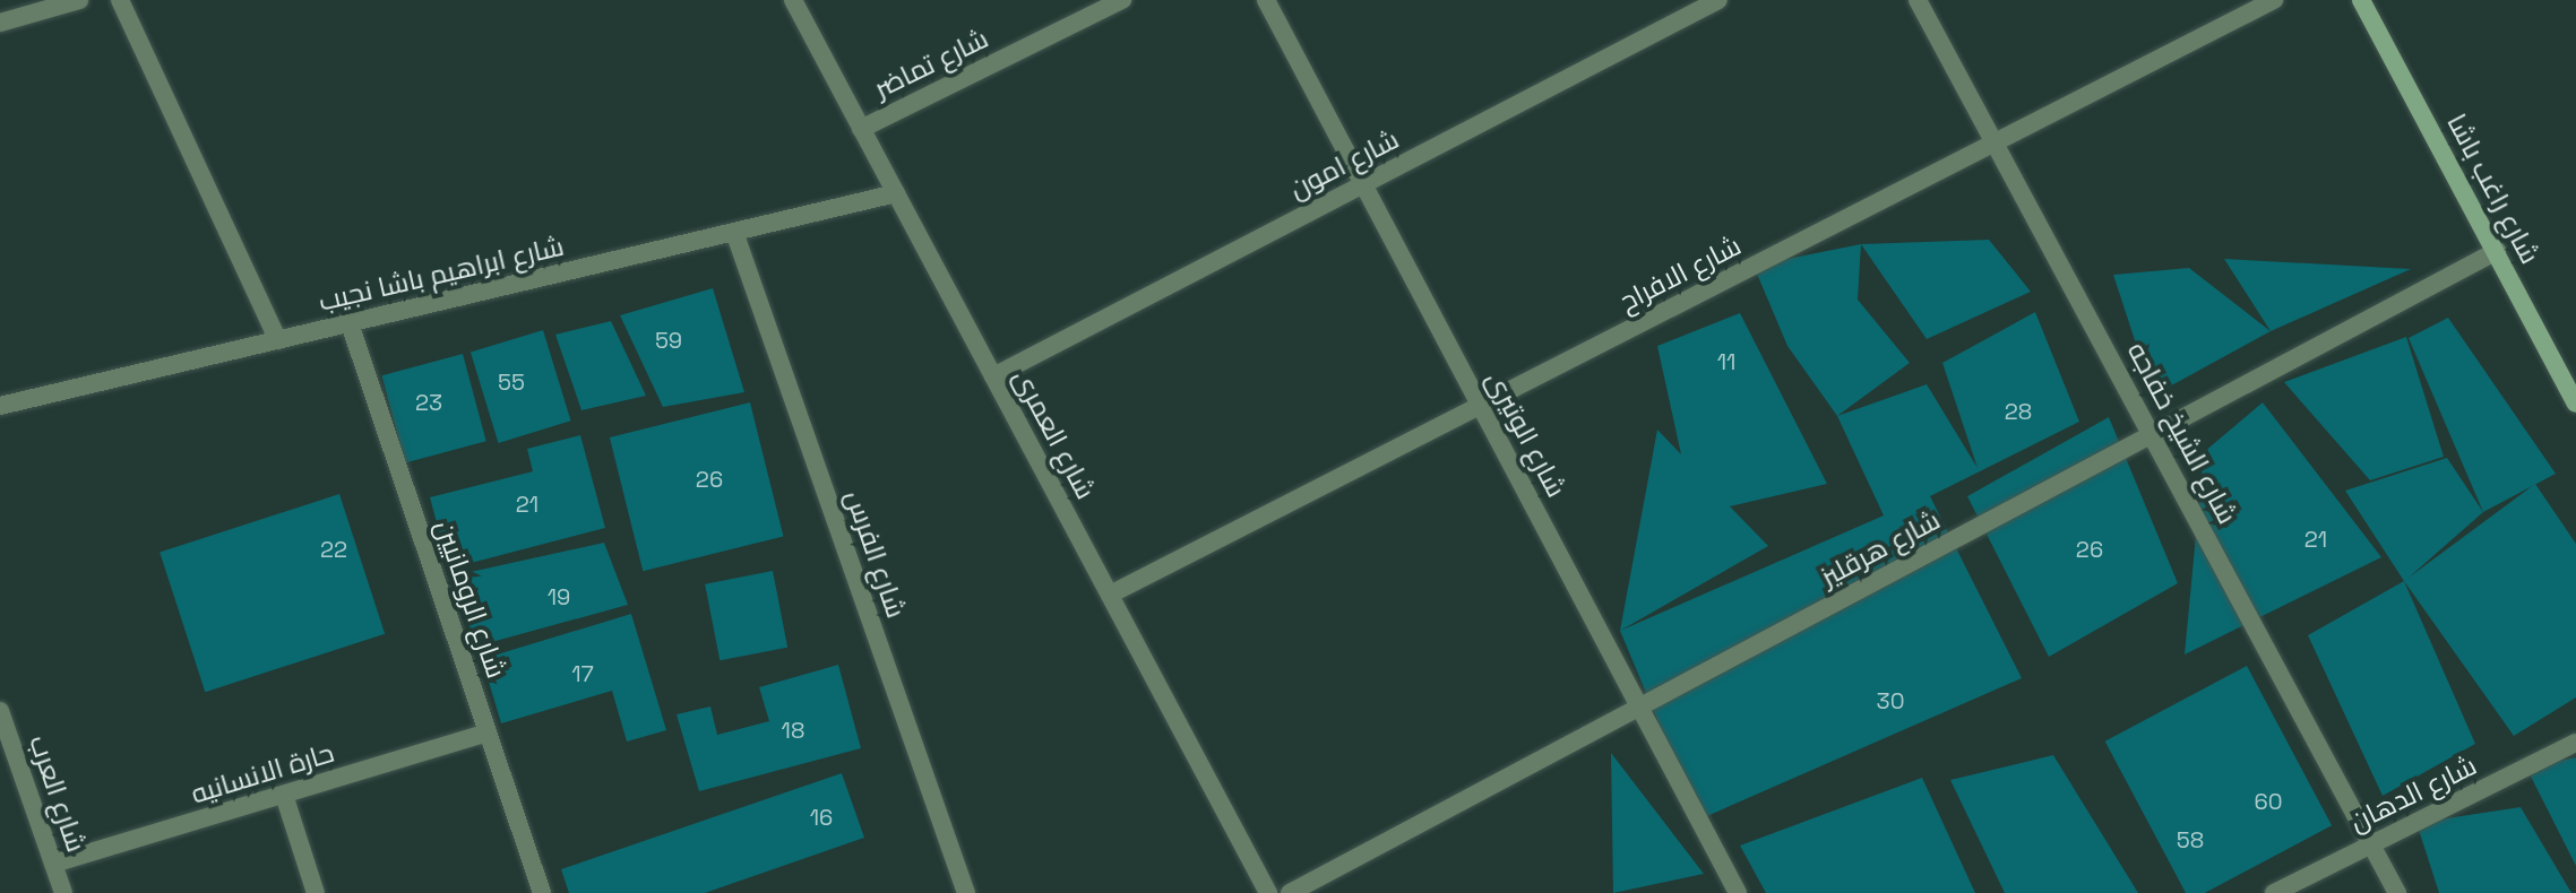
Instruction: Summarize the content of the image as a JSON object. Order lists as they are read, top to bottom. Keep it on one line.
{"streets":{"street":["شارع تماضر","شارع امون","شارع راغب باشا","شارع ابراهيم باشا نجيب","شارع الافراح","شارع الشيخ خفاجه","شارع العمرى","شارع الوتيرى","شارع هرقليز","شارع الفرس","شارع الرومانيين","حارة الانسانيه","شارع العرب","شارع الدهان"]},"crossings":[["شارع تماضر","شارع العمرى"],["شارع امون","شارع العمرى"],["شارع امون","شارع الوتيرى"],["شارع راغب باشا","شارع هرقليز"],["شارع ابراهيم باشا نجيب","شارع العمرى"],["شارع ابراهيم باشا نجيب","شارع الفرس"],["شارع ابراهيم باشا نجيب","شارع الرومانيين"],["شارع الافراح","شارع الشيخ خفاجه"],["شارع الافراح","شارع العمرى"],["شارع الافراح","شارع الوتيرى"],["شارع الشيخ خفاجه","شارع هرقليز"],["شارع الشيخ خفاجه","شارع الدهان"],["شارع الوتيرى","شارع هرقليز"],["شارع الرومانيين","حارة الانسانيه"],["حارة الانسانيه","شارع العرب"]],"house_numbers":["59","11","55","23","28","26","21","21","22","26","19","17","30","18","60","16","58"]}
